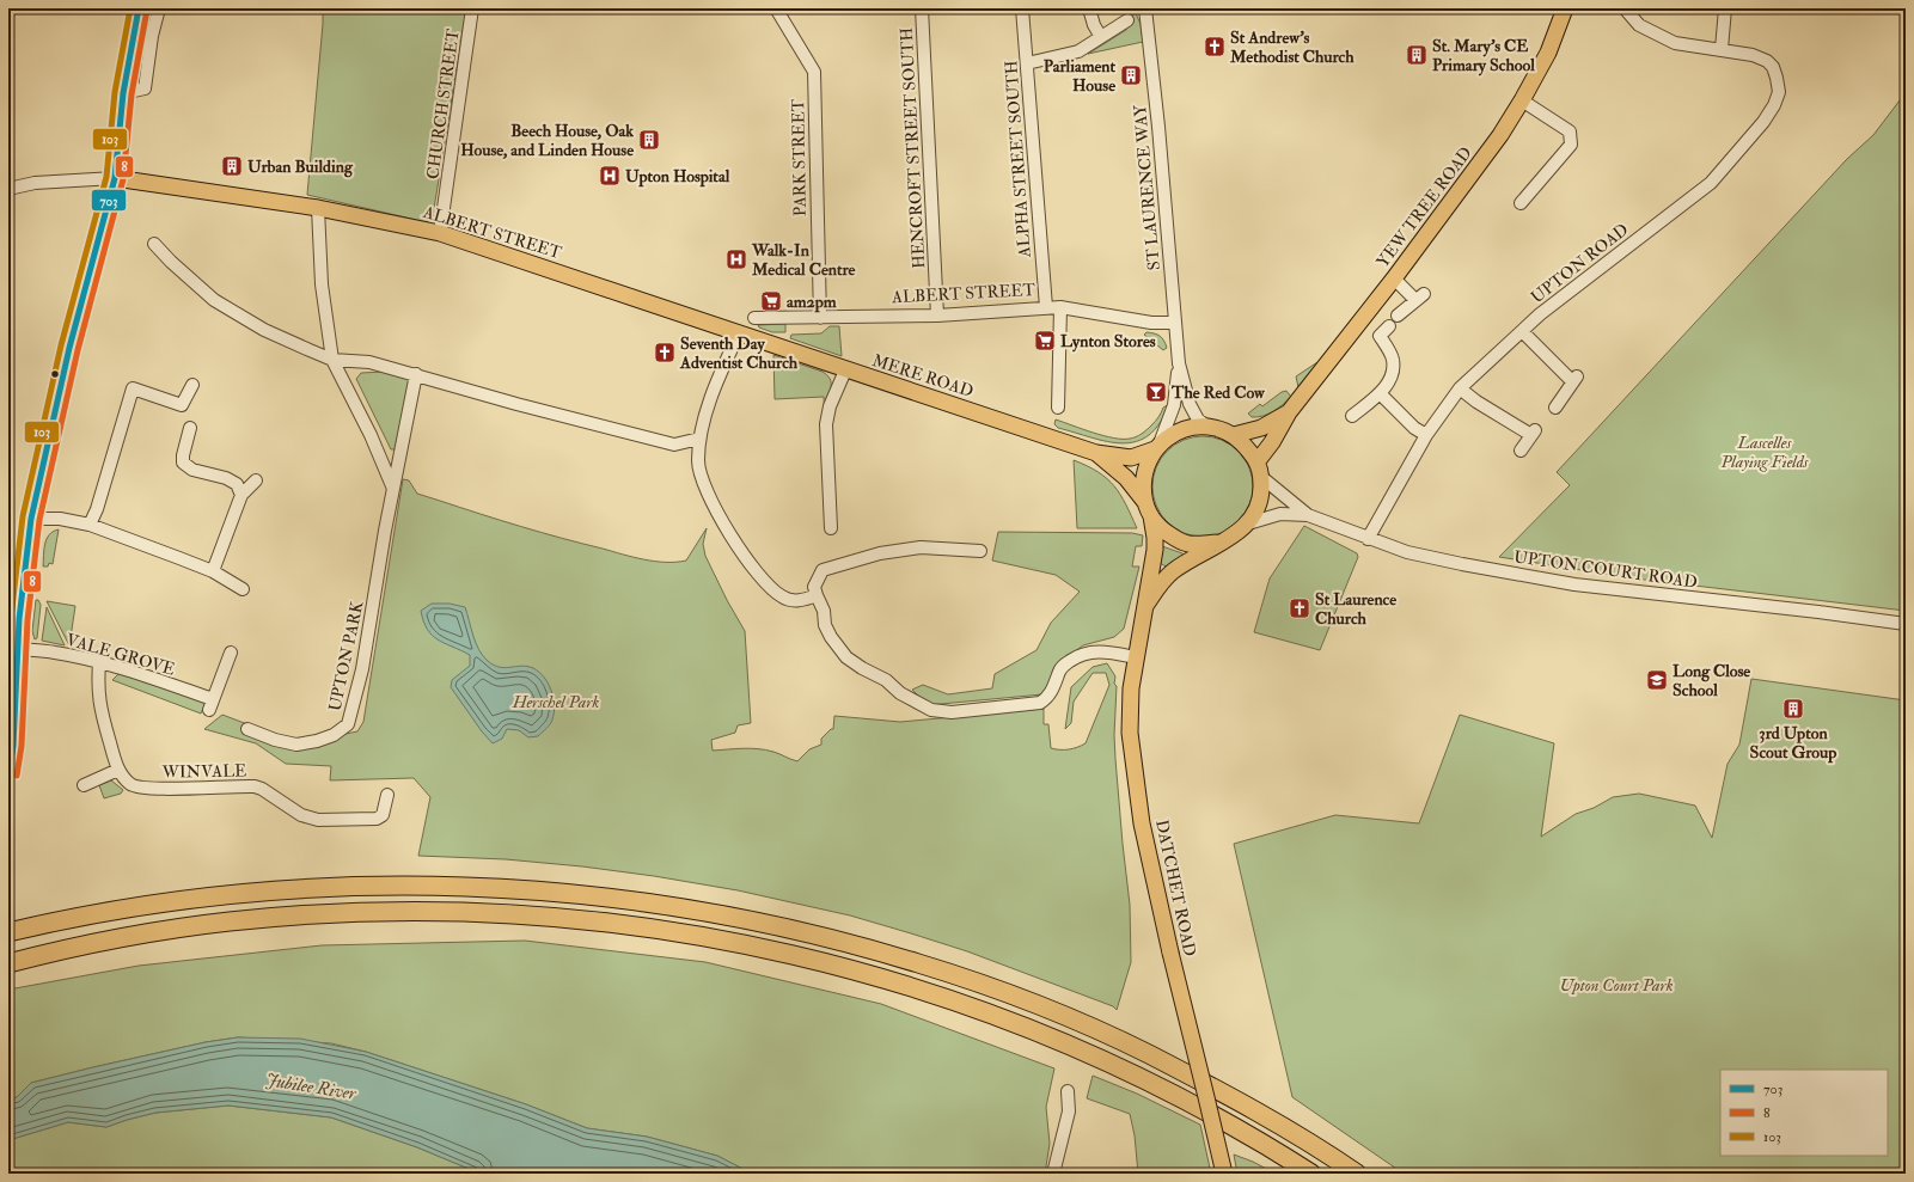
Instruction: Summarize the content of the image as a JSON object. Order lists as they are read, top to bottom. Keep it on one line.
{"streets":{"main road":["YEW TREE ROAD","ALBERT STREET","MERE ROAD","DATCHET ROAD"],"street":["CHURCH STREET","HENCROFT STREET SOUTH","PARK STREET","ALPHA STREET SOUTH","ST LAURENCE WAY","UPTON ROAD","UPTON COURT ROAD","VALE GROVE","UPTON PARK","WINVALE"]},"crossings":[["CHURCH STREET","ALBERT STREET"],["HENCROFT STREET SOUTH","ALBERT STREET"],["PARK STREET","ALBERT STREET"],["ALPHA STREET SOUTH","ALBERT STREET"],["ST LAURENCE WAY","YEW TREE ROAD"],["ST LAURENCE WAY","ALBERT STREET"],["ST LAURENCE WAY","UPTON COURT ROAD"],["ST LAURENCE WAY","DATCHET ROAD"],["YEW TREE ROAD","UPTON COURT ROAD"],["YEW TREE ROAD","DATCHET ROAD"],["ALBERT STREET","MERE ROAD"],["UPTON ROAD","UPTON COURT ROAD"],["UPTON COURT ROAD","DATCHET ROAD"],["VALE GROVE","WINVALE"]],"water":["Jubilee River"],"parks":["Lascelles Playing Fields","Herschel Park","Upton Court Park"],"places":{"church":["St Andrew's Methodist Church","Seventh Day Adventist Church","St Laurence Church"],"building":["St. Mary's CE Primary School","Parliament House","Beech House, Oak House, and Linden House","Urban Building","3rd Upton Scout Group"],"hospital":["Upton Hospital","Walk-In Medical Centre"],"supermarket":["am2pm","Lynton Stores"],"bar":["The Red Cow"],"school or university":["Long Close School"]},"lines":["transit line 703","transit line 103","transit line 8"],"legend":["703","8","103"]}
